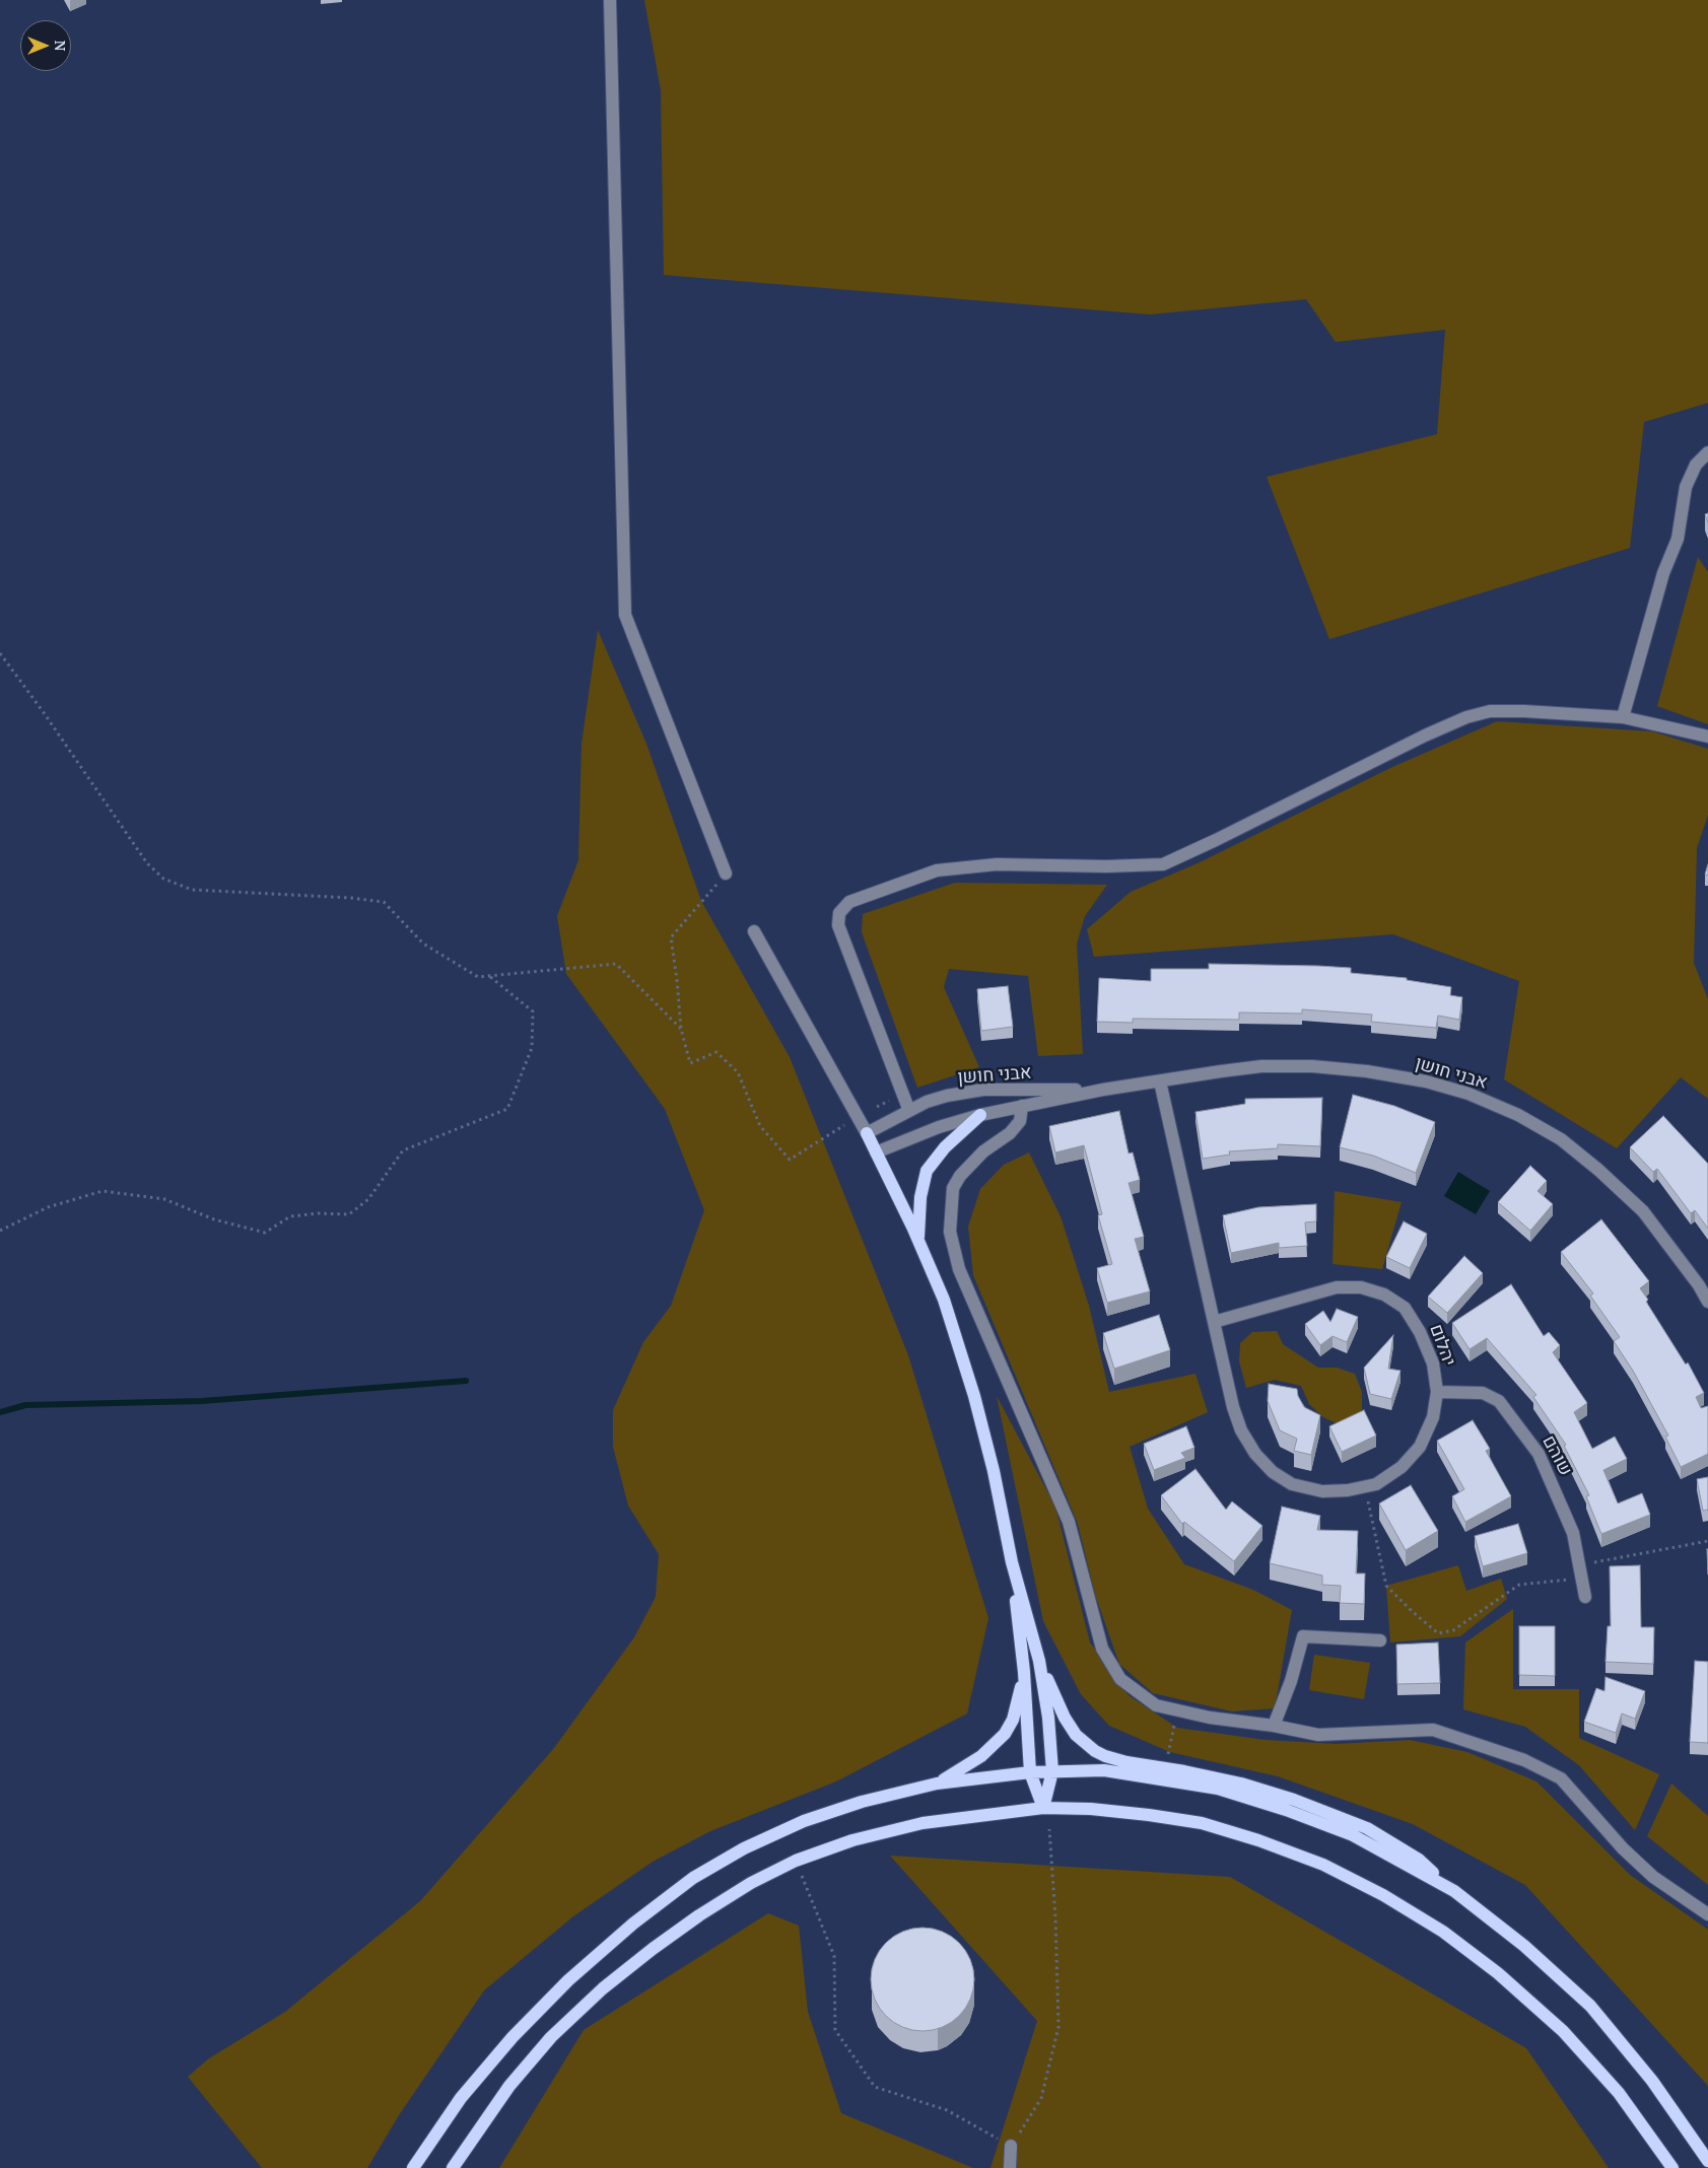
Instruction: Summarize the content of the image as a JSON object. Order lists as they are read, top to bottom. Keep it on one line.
{"streets":{"street":["אבני חושן","יהלום","שוהם"]},"crossings":[["אבני חושן","יהלום"],["יהלום","שוהם"]],"north":"right"}
